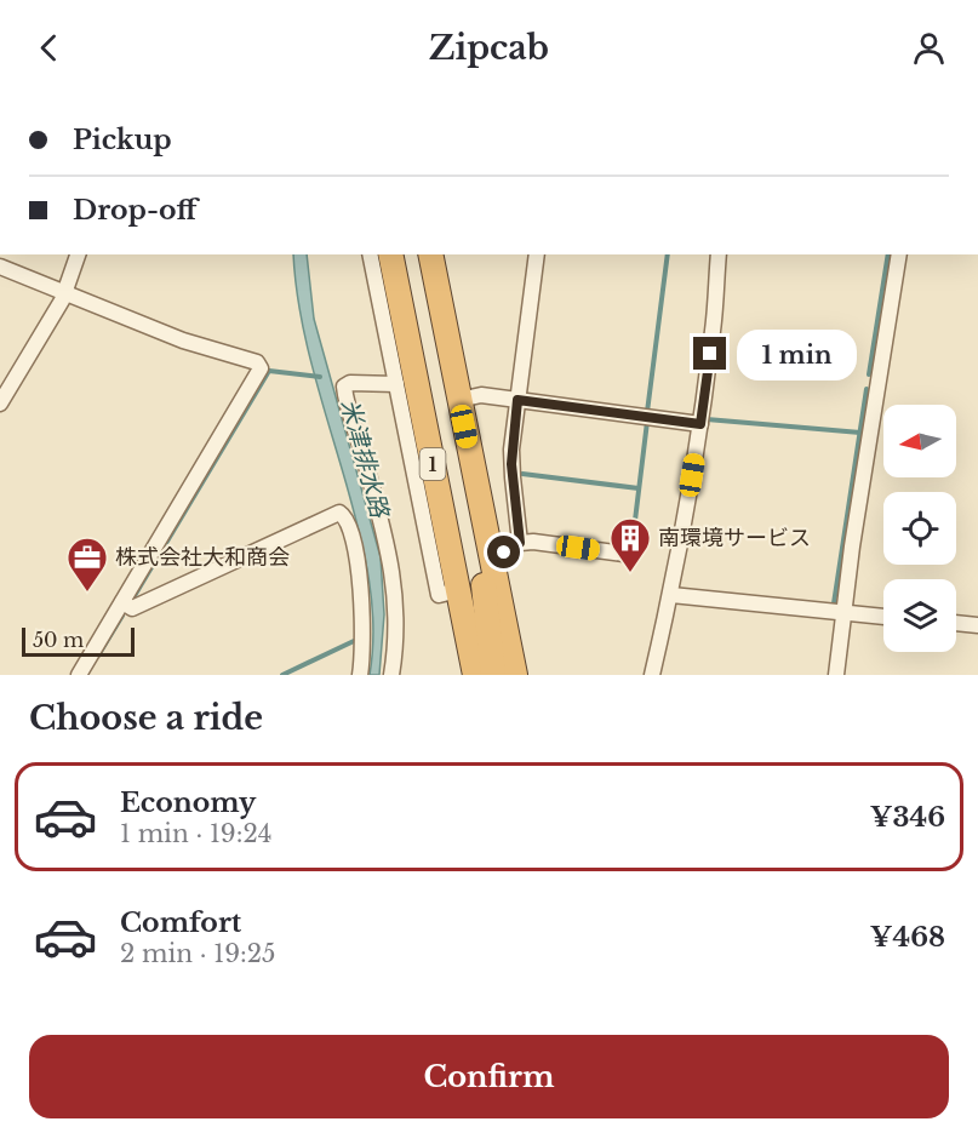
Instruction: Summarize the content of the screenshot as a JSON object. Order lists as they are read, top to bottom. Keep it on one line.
{"streets":{"highway":["1"]},"water":["米津排水路"],"places":{"building":["南環境サービス"],"office":["株式会社大和商会"]},"scale_bar":"50 m","north":"left","page":{"header":"Zipcab","banner":["Pickup","Drop-off"],"bubble":"1 min","scale":"50 m","heading":"Choose a ride","list":[{"name":"Economy","note":"1 min · 19:24","value":"¥346"},{"name":"Comfort","note":"2 min · 19:25","value":"¥468"}],"buttons":"Confirm"}}
